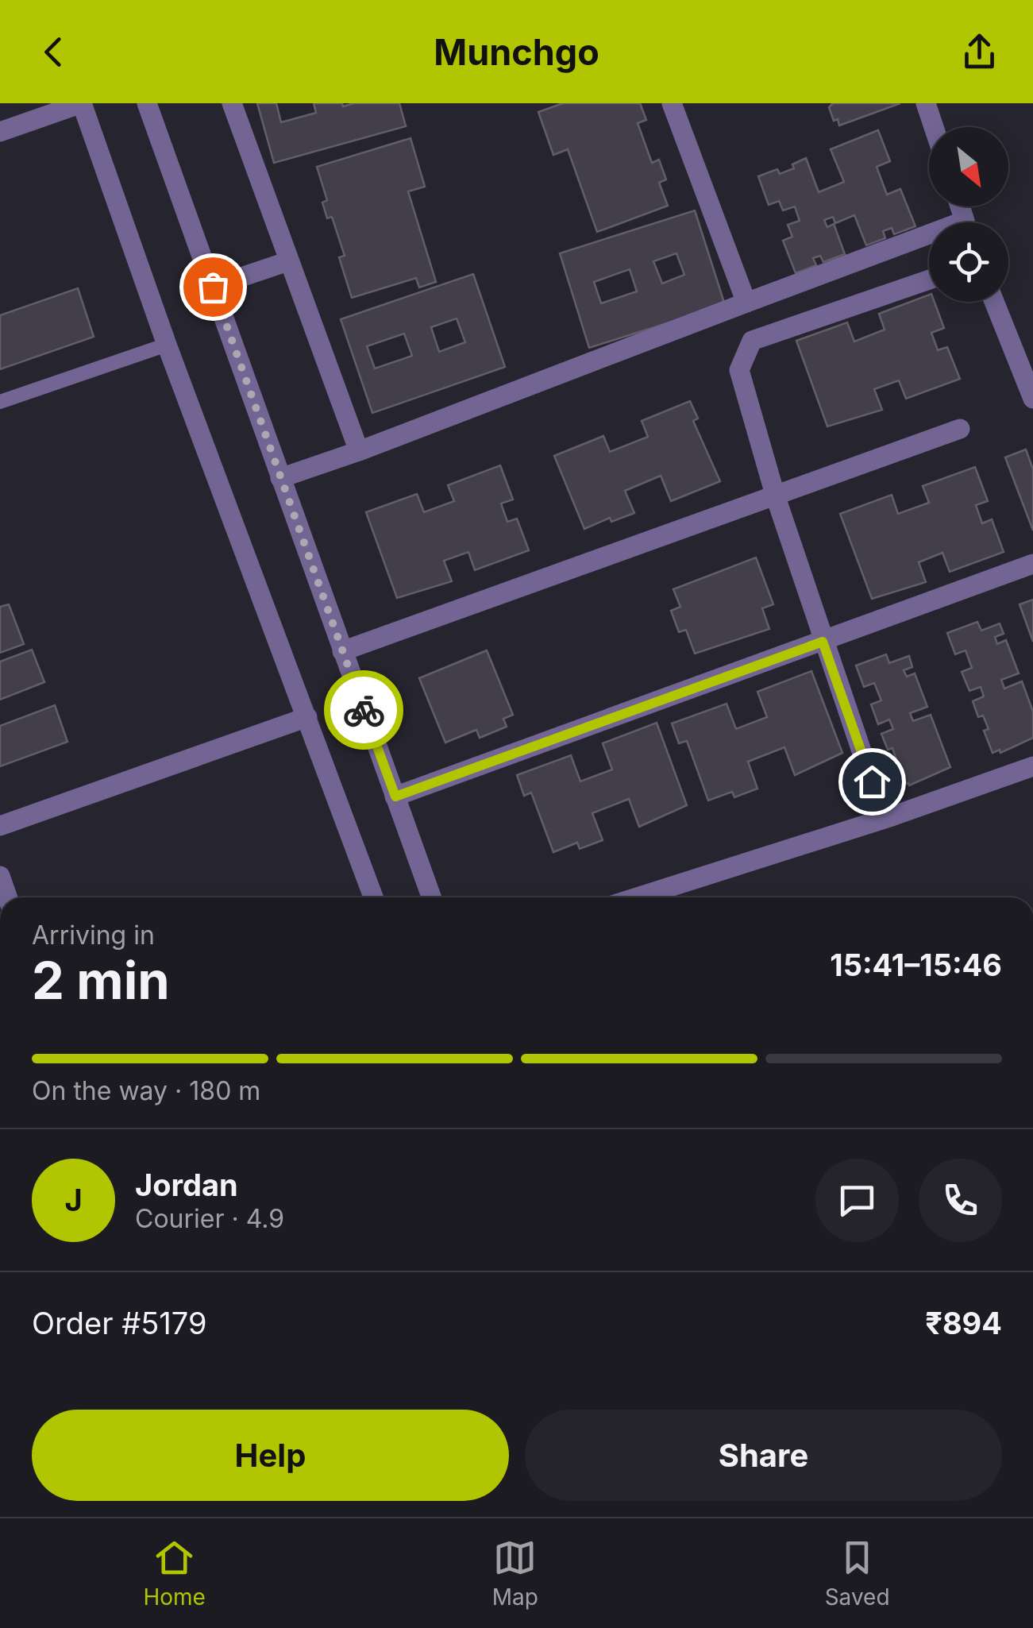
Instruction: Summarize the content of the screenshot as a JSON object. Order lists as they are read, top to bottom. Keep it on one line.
{"north":"bottom right","page":{"header":"Munchgo","heading":["2 min","Arriving in","15:41–15:46"],"panel":["Jordan","Courier · 4.9","Order #5179","₹894"],"bar":"On the way · 180 m","round":"J","buttons":["Help","Share"],"tabs":["Home","Map","Saved"]}}
